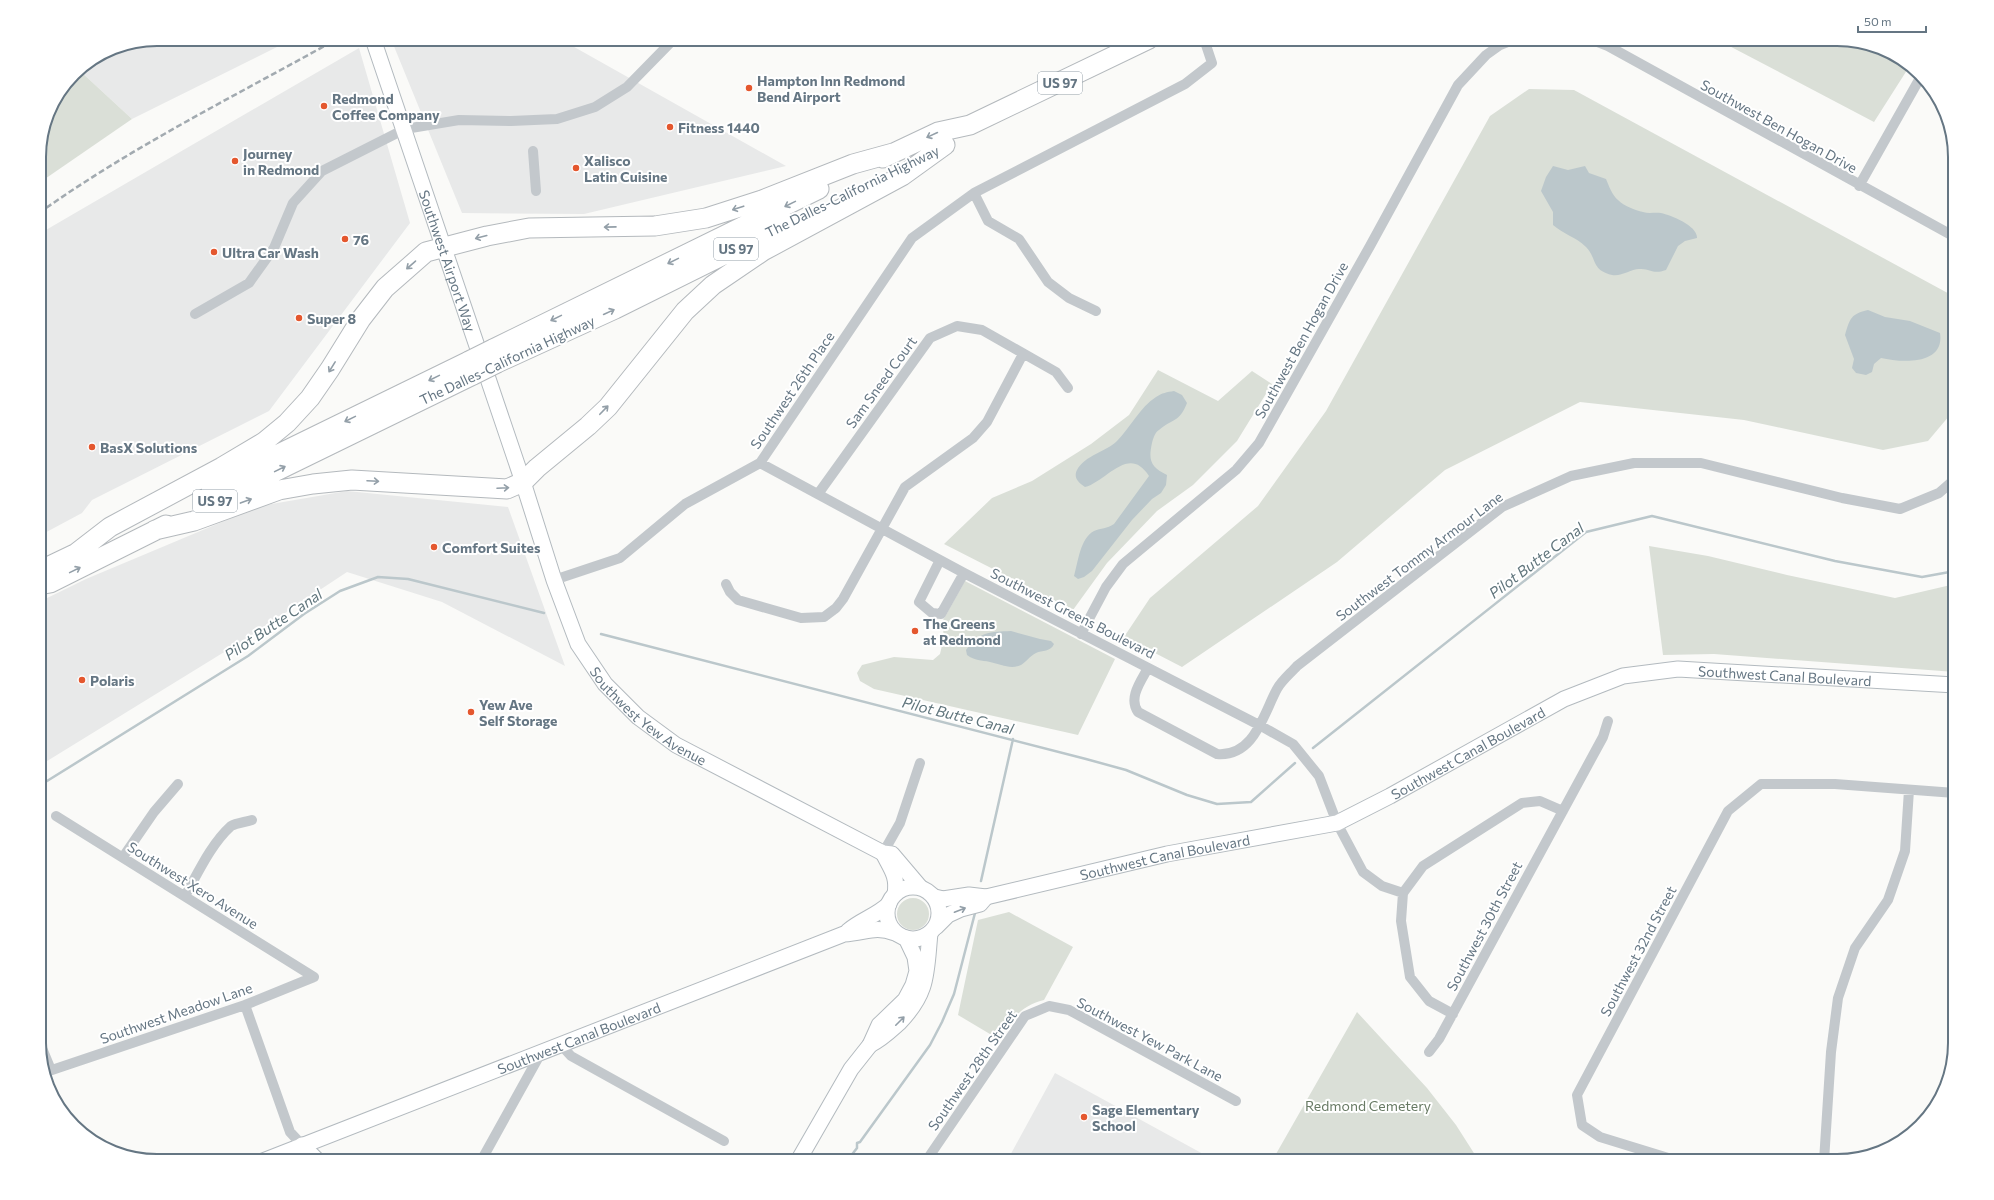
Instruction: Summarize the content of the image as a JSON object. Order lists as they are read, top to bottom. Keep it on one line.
{"streets":{"highway":["US 97","The Dalles-California Highway"],"main road":["Southwest Airport Way","Southwest Canal Boulevard","Southwest Yew Avenue"],"street":["Southwest Ben Hogan Drive","Sam Sneed Court","Southwest 26th Place","Southwest Tommy Armour Lane","Southwest Greens Boulevard","Southwest Xero Avenue","Southwest 30th Street","Southwest 32nd Street","Southwest Meadow Lane","Southwest Yew Park Lane","Southwest 28th Street"]},"crossings":[["Southwest Ben Hogan Drive","Southwest Greens Boulevard"],["Southwest Airport Way","Southwest Yew Avenue"],["Sam Sneed Court","Southwest Greens Boulevard"],["Southwest 26th Place","Southwest Greens Boulevard"],["Southwest 26th Place","Southwest Yew Avenue"],["Southwest Tommy Armour Lane","Southwest Greens Boulevard"],["Southwest Greens Boulevard","Southwest Canal Boulevard"],["Southwest Canal Boulevard","Southwest Yew Avenue"],["Southwest Xero Avenue","Southwest Meadow Lane"],["Southwest Yew Park Lane","Southwest 28th Street"]],"water":["Pilot Butte Canal"],"parks":["Redmond Cemetery"],"places":["Hampton Inn Redmond Bend Airport","Redmond Coffee Company","Fitness 1440","Journey in Redmond","Xalisco Latin Cuisine","76","Ultra Car Wash","Super 8","BasX Solutions","Comfort Suites","The Greens at Redmond","Polaris","Yew Ave Self Storage","Sage Elementary School"],"scale_bar":"50 m"}
